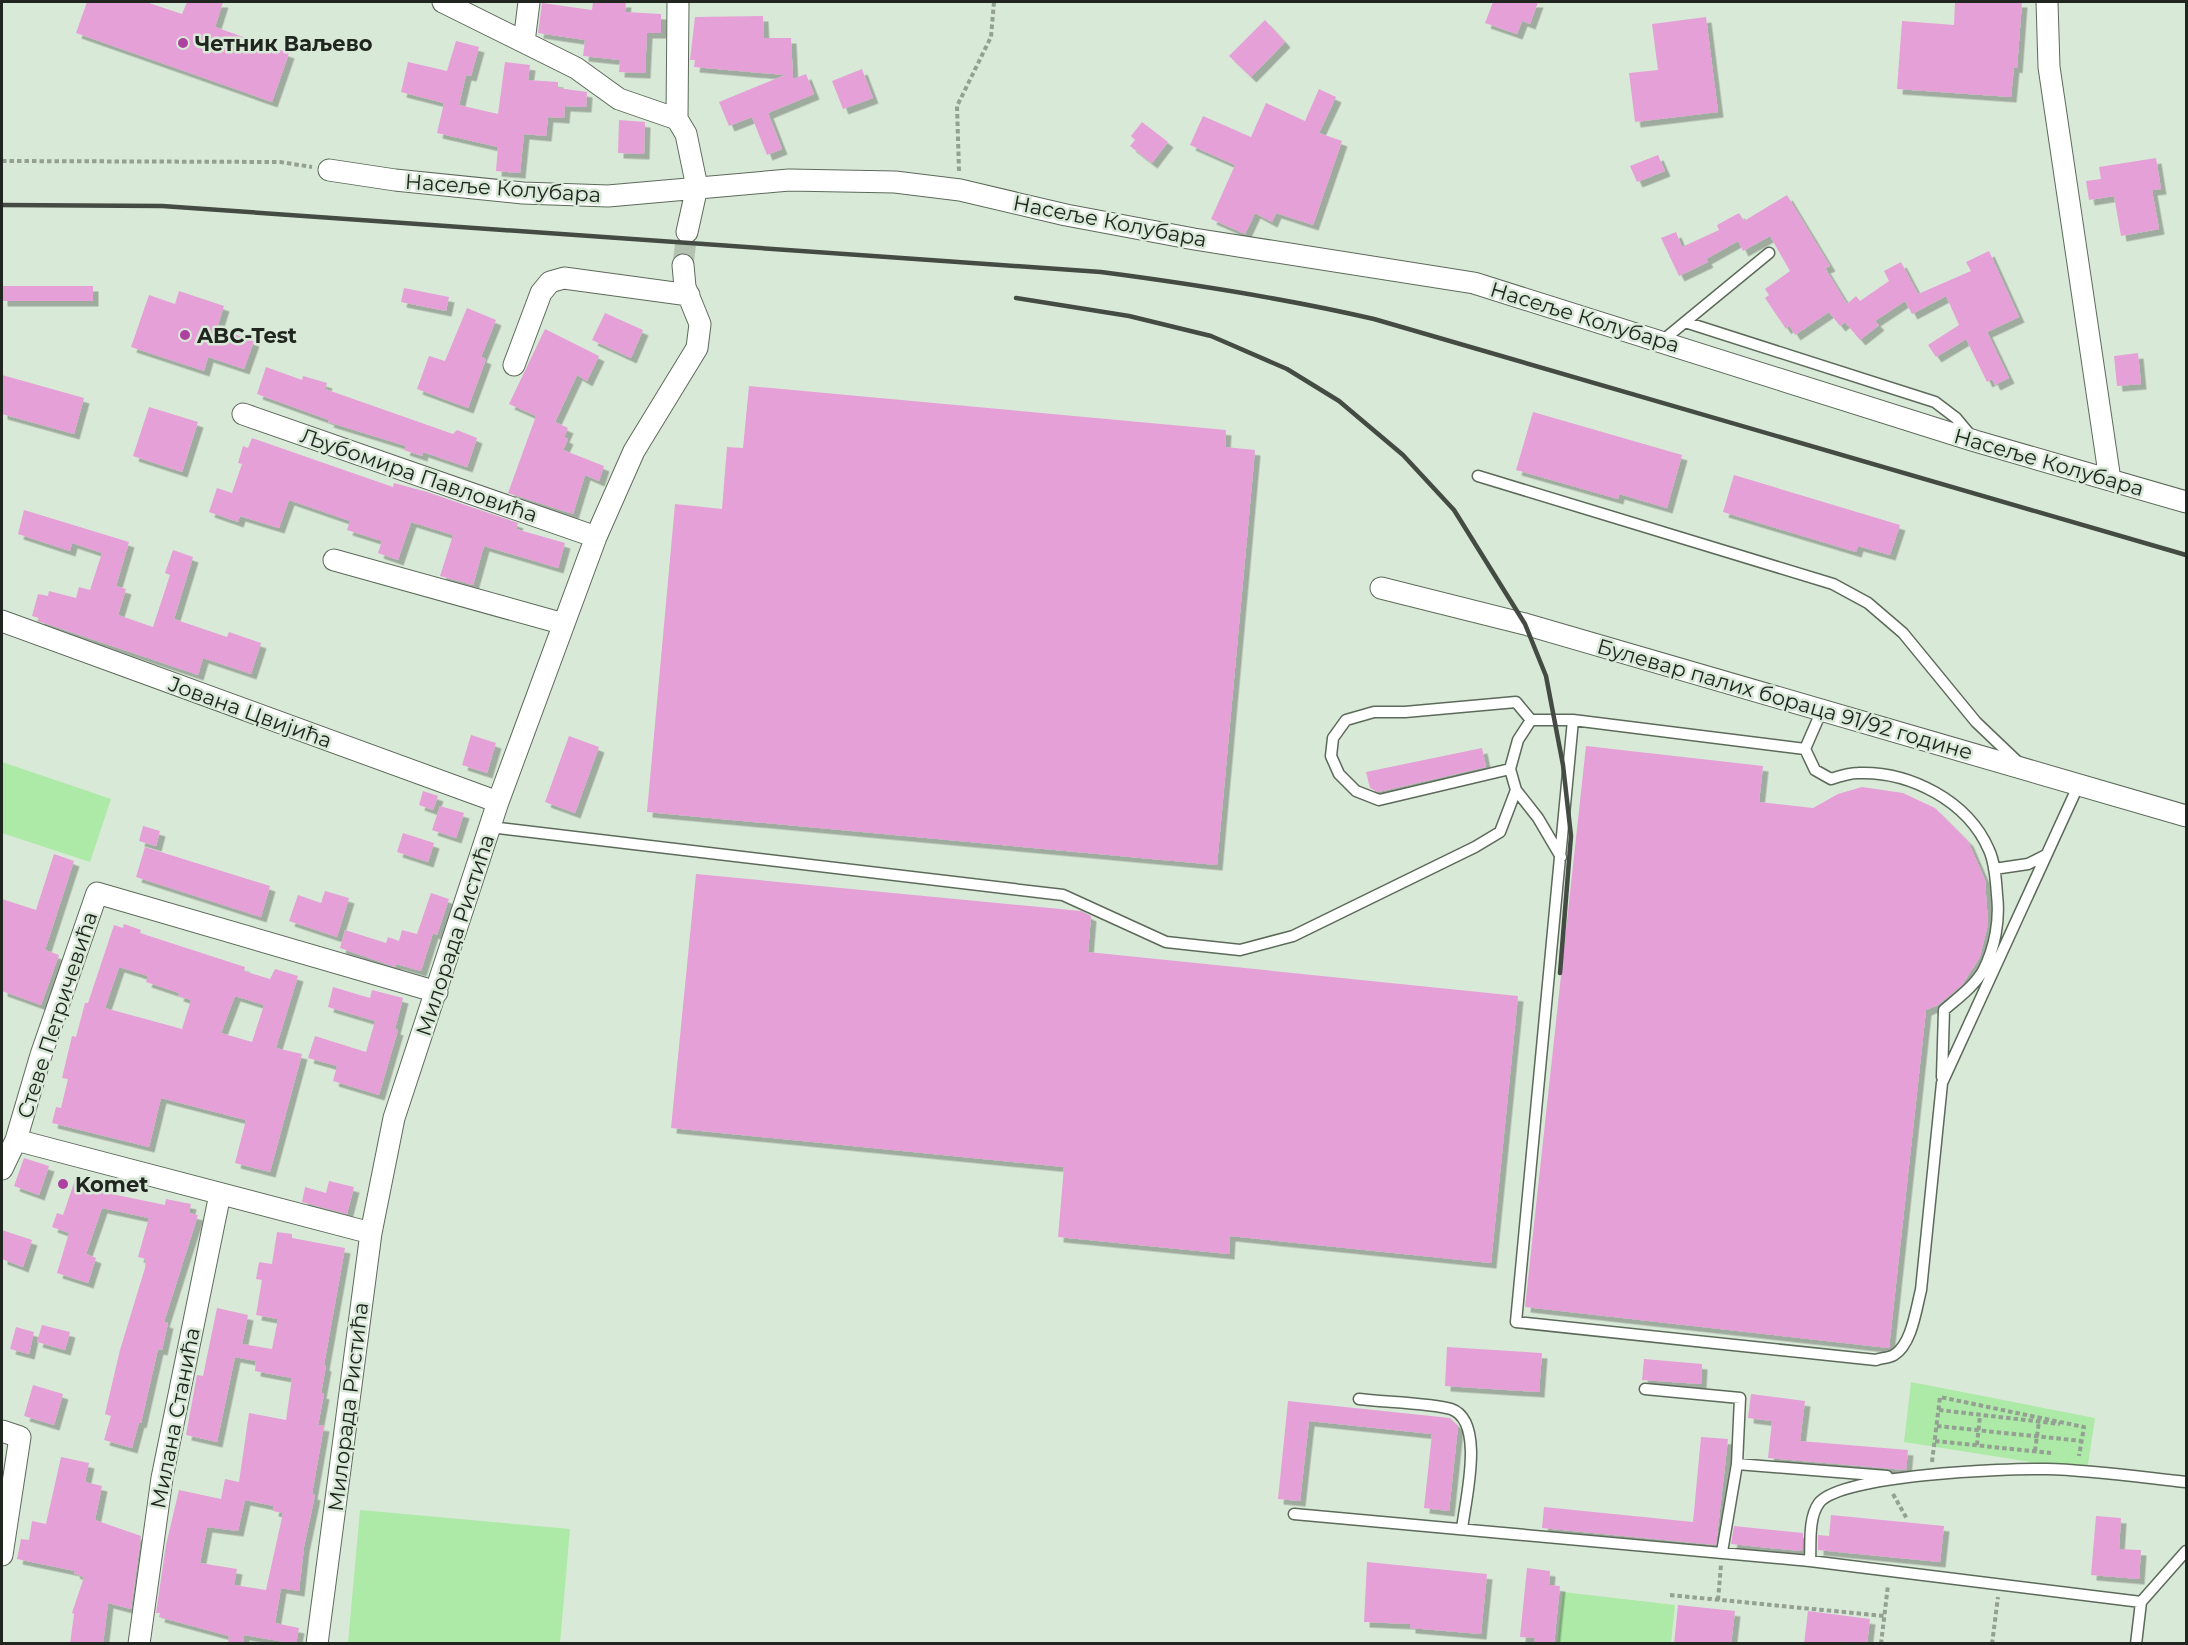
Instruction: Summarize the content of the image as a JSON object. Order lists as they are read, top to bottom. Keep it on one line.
{"streets":{"street":["Насеље Колубара","Љубомира Павловића","Булевар палих бораца 91/92 године","Јована Цвијића","Милорада Ристића","Стеве Петричевића","Милана Станића"]},"crossings":[["Љубомира Павловића","Милорада Ристића"],["Јована Цвијића","Милорада Ристића"],["Милорада Ристића","Стеве Петричевића"]],"places":["Четник Ваљево","ABC-Test","Komet"]}
